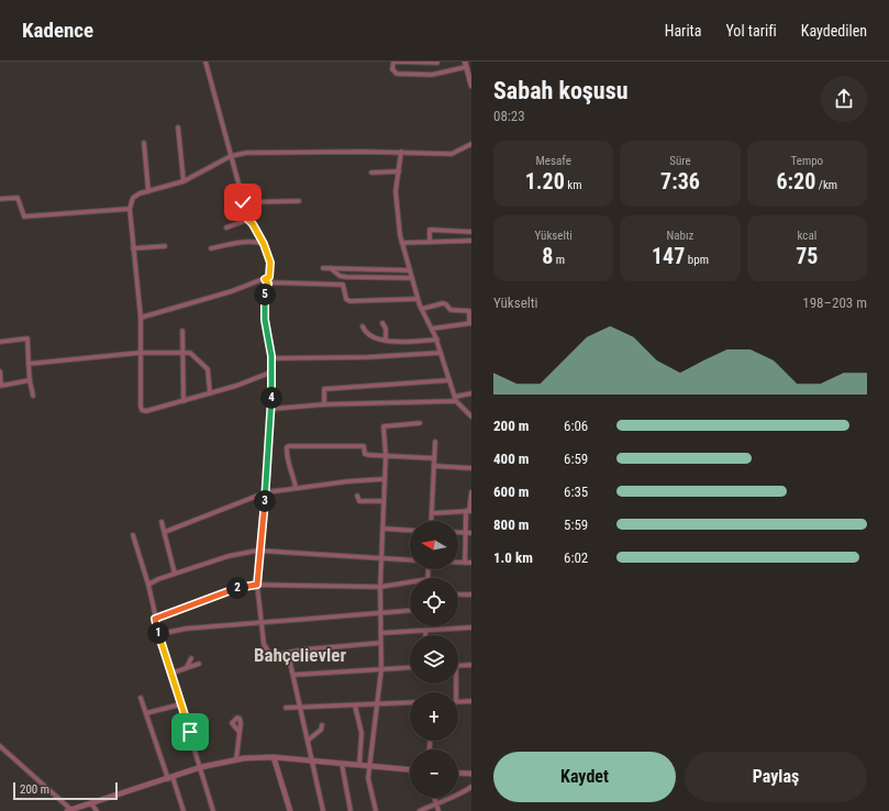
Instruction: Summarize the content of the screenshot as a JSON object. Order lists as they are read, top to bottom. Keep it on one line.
{"districts":["Bahçelievler"],"scale_bar":"200 m","north":"left","page":{"header":"Kadence","nav":["Harita","Yol tarifi","Kaydedilen"],"heading":["Sabah koşusu","08:23"],"stats":[["Mesafe","1.20 km"],["Süre","7:36"],["Tempo","6:20 /km"],["Yükselti","8 m"],["Nabız","147 bpm"],["kcal","75"]],"pins":["5","4","3","2","1"],"chart":["Yükselti","198–203 m"],"list":[{"name":"200 m","note":"6:06"},{"name":"400 m","note":"6:59"},{"name":"600 m","note":"6:35"},{"name":"800 m","note":"5:59"},{"name":"1.0 km","note":"6:02"}],"map_buttons":["+","−"],"buttons":["Kaydet","Paylaş"],"scale":"200 m"}}
